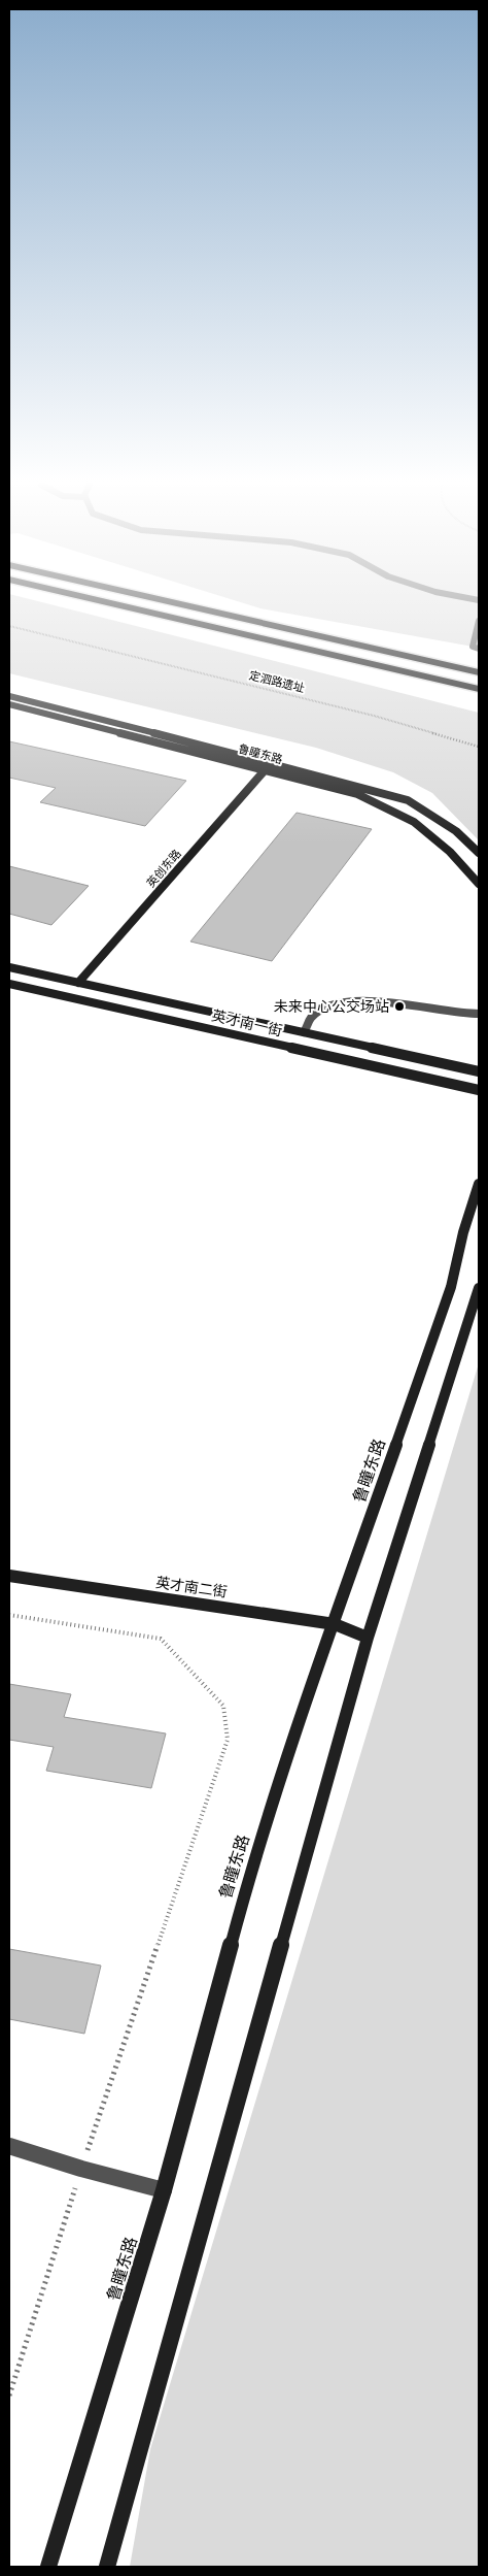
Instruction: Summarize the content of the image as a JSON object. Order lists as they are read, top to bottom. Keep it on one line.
{"streets":{"main road":["鲁瞳东路","英创东路","英才南一街","英才南二街"],"path":["定泗路遗址"]},"crossings":[["鲁瞳东路","英创东路"],["鲁瞳东路","英才南二街"],["英创东路","英才南一街"]],"places":["未来中心公交场站"]}
